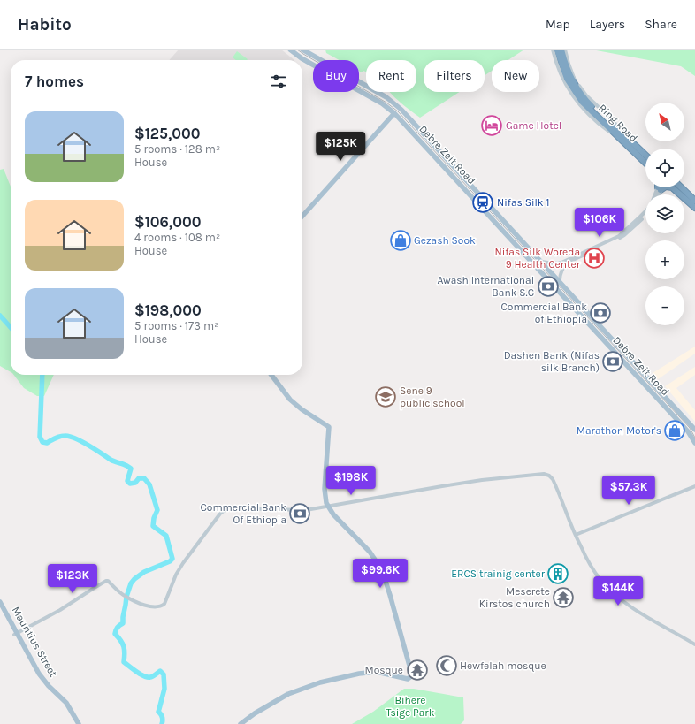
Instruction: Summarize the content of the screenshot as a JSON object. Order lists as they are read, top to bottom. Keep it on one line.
{"streets":{"highway":["Ring Road"],"main road":["Debre Zeit Road","Mauritius Street"]},"parks":["Bihere Tsige Park"],"places":{"hotel":["Game Hotel"],"station":["Nifas Silk 1"],"shop":["Gezash Sook","Marathon Motor's"],"hospital":["Nifas Silk Woreda 9 Health Center"],"bank":["Awash International Bank S.C","Commercial Bank of Ethiopia","Dashen Bank (Nifas silk Branch)","Commercial Bank Of Ethiopia"],"school or university":["Sene 9 public school"],"building":["ERCS trainig center"],"temple":["Meserete Kirstos church","Mosque"],"mosque":["Hewfelah mosque"]},"north":"top left","page":{"header":"Habito","nav":["Map","Layers","Share"],"chip":["Buy","Rent","Filters","New"],"heading":"7 homes","map_buttons":["+","−"],"list":[{"name":"$125,000","note":"5 rooms · 128 m² · House"},{"name":"$106,000","note":"4 rooms · 108 m² · House"},{"name":"$198,000","note":"5 rooms · 173 m² · House"}],"price":["$125K","$106K","$198K","$57.3K","$99.6K","$123K","$144K"]}}
